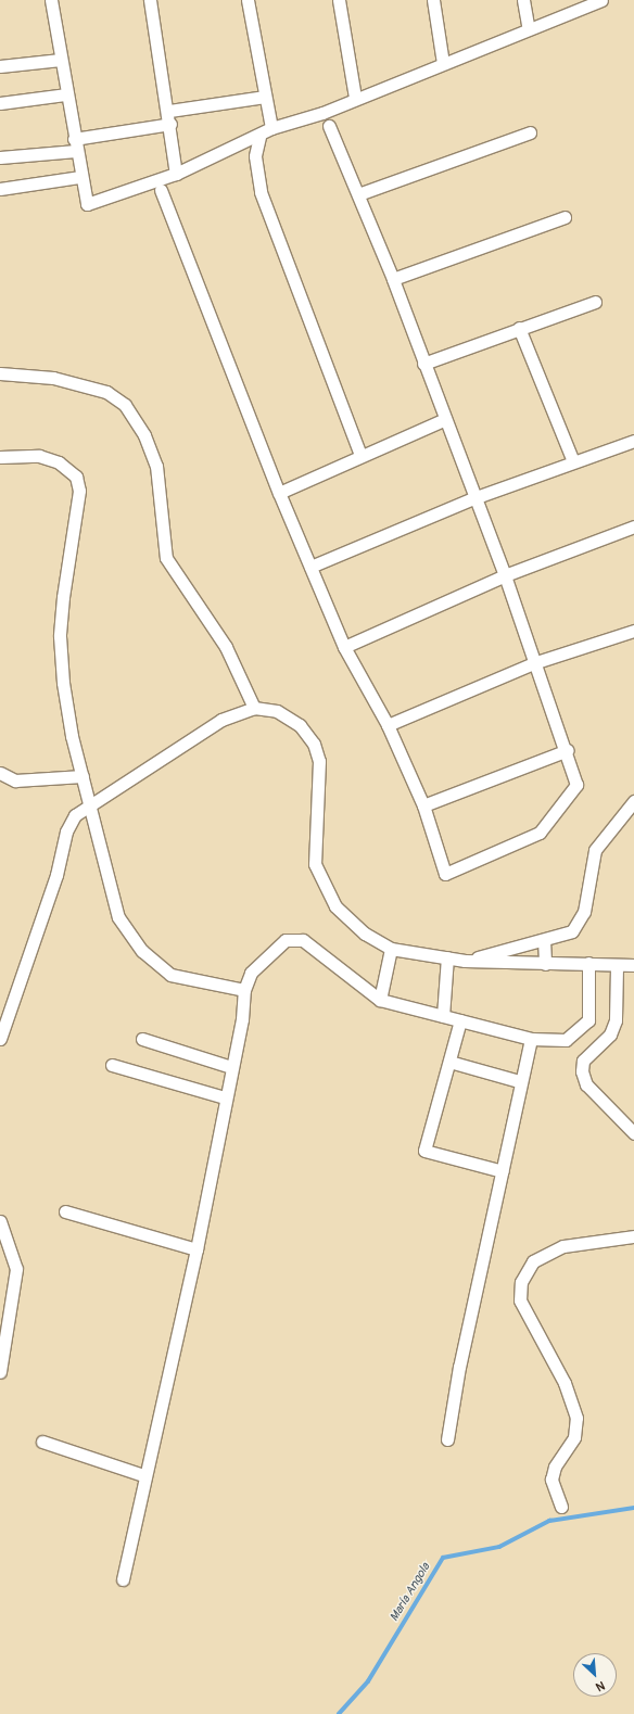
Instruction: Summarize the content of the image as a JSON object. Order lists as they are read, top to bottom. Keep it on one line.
{"water":["María Angola"],"north":"bottom right"}
